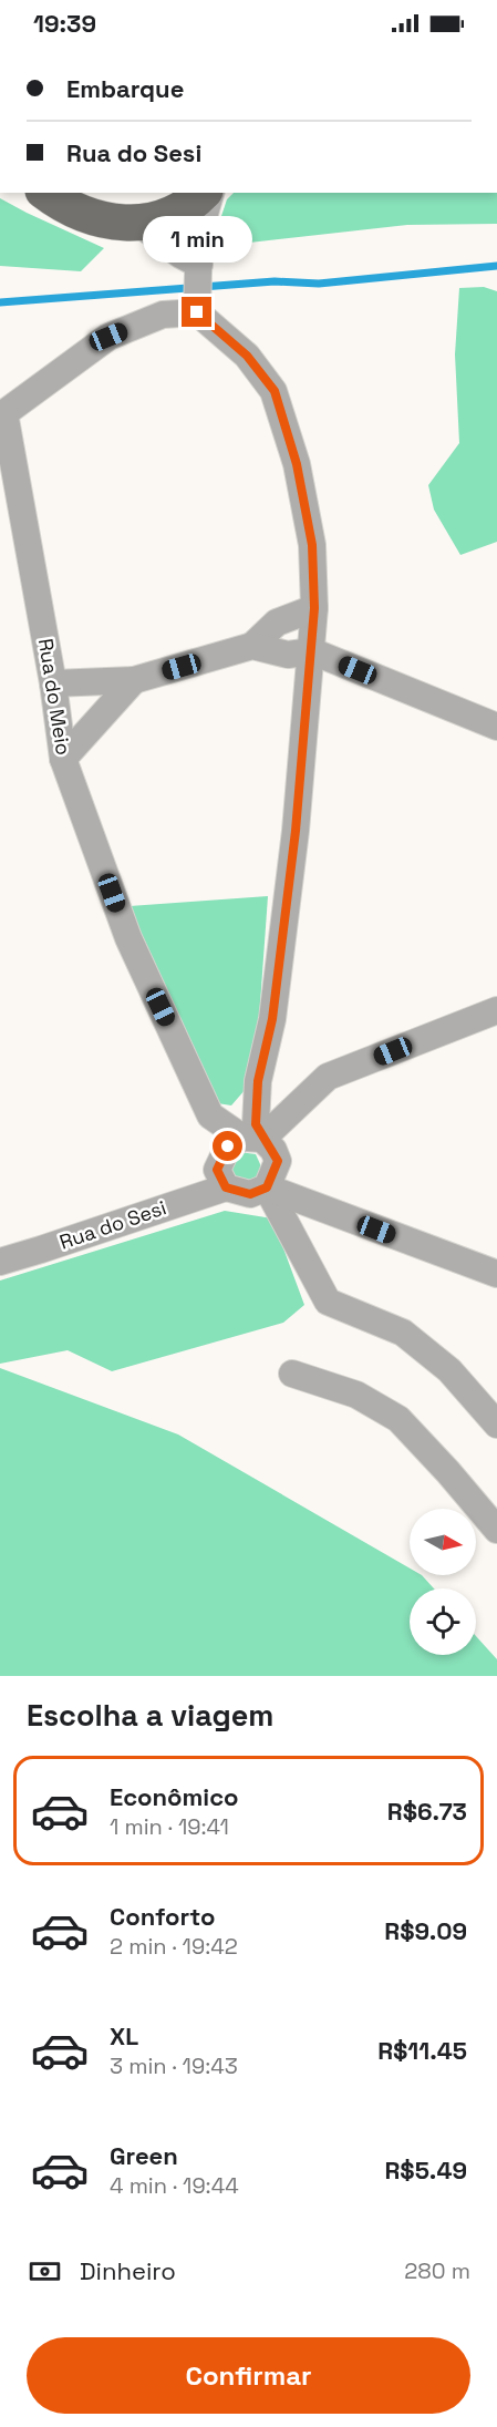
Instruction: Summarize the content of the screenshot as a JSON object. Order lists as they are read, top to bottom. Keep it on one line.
{"streets":{"street":["Rua do Meio","Rua do Sesi"]},"crossings":[["Rua do Meio","Rua do Sesi"]],"north":"right","page":{"status":"19:39","banner":["Embarque","Rua do Sesi"],"bubble":"1 min","heading":"Escolha a viagem","list":[{"name":"Econômico","note":"1 min · 19:41","value":"R$6.73"},{"name":"Conforto","note":"2 min · 19:42","value":"R$9.09"},{"name":"XL","note":"3 min · 19:43","value":"R$11.45"},{"name":"Green","note":"4 min · 19:44","value":"R$5.49"}],"pay":["Dinheiro","280 m"],"buttons":"Confirmar"}}
